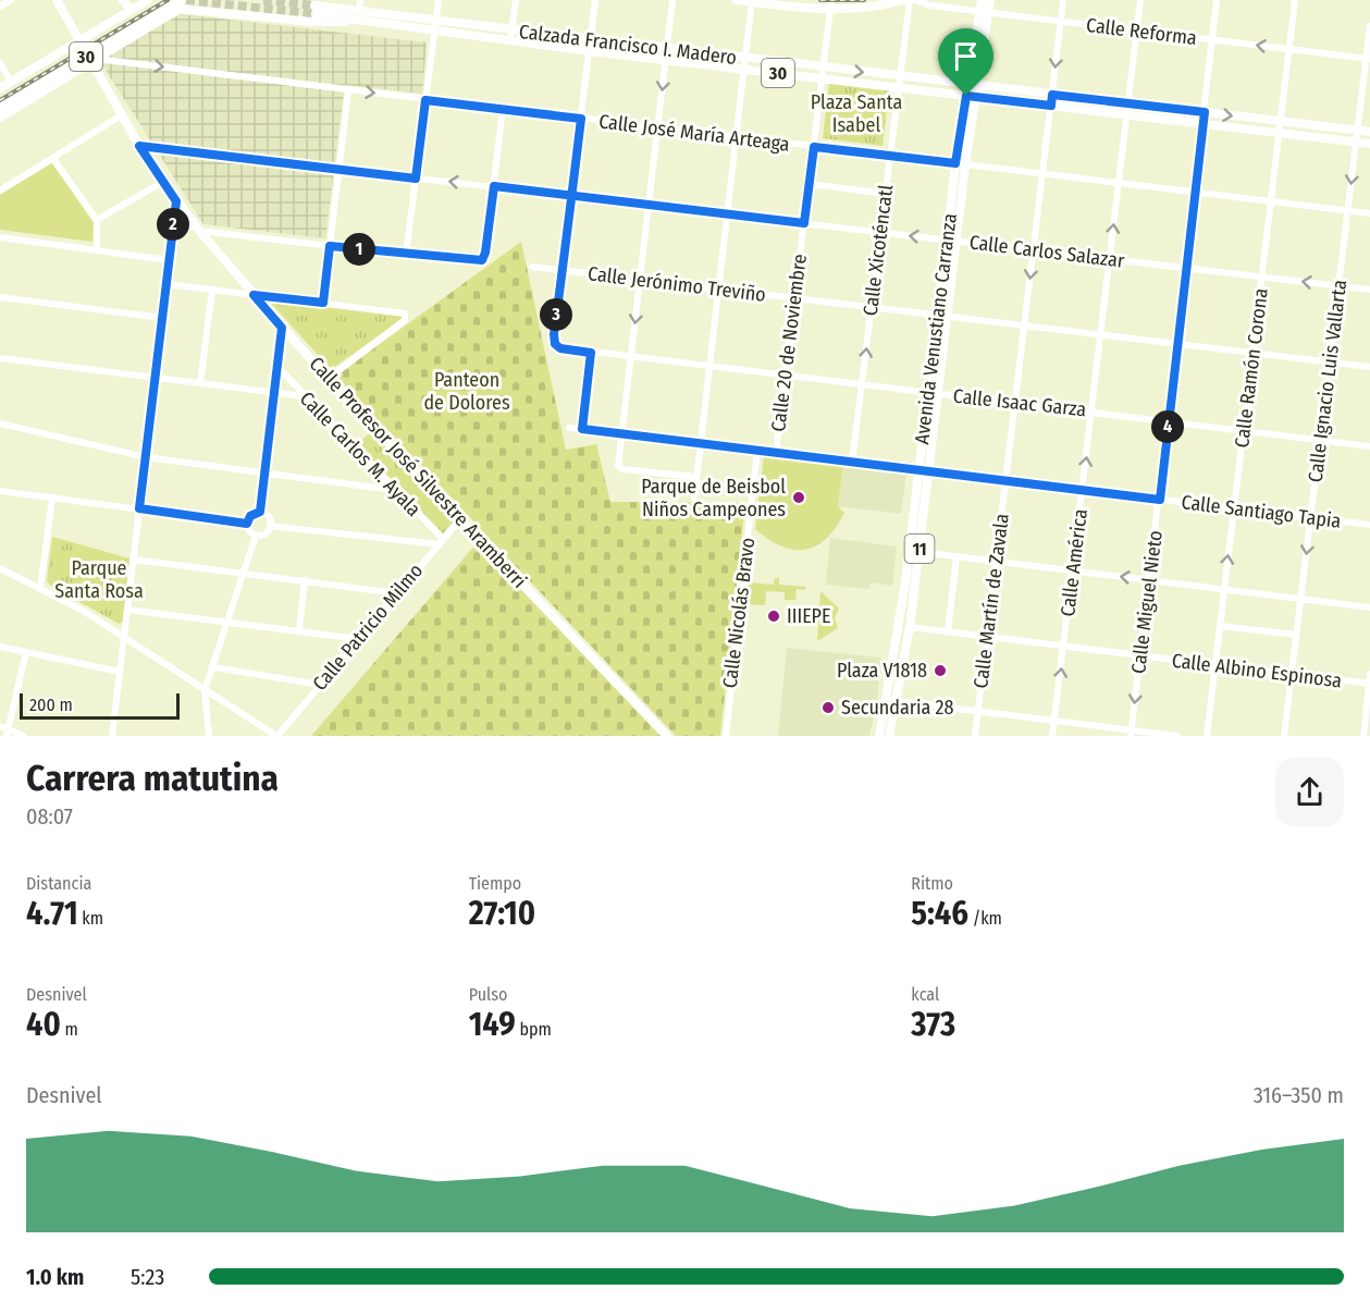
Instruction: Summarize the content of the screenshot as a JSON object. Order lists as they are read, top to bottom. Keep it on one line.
{"streets":{"main road":["Calzada Francisco I. Madero","30","Avenida Venustiano Carranza","Calle Profesor José Silvestre Aramberri","11"],"street":["Calle Reforma","Calle José María Arteaga","Calle Xicoténcatl","Calle Carlos Salazar","Calle Jerónimo Treviño","Calle 20 de Noviembre","Calle Ramón Corona","Calle Ignacio Luis Vallarta","Calle Isaac Garza","Calle Carlos M. Ayala","Calle Santiago Tapia","Calle América","Calle Martín de Zavala","Calle Miguel Nieto","Calle Nicolás Bravo","Calle Patricio Milmo","Calle Albino Espinosa"]},"crossings":[["Calle Reforma","Calle Xicoténcatl"],["Calle Reforma","Avenida Venustiano Carranza"],["Calle Reforma","Calle Ramón Corona"],["Calle Reforma","Calle Ignacio Luis Vallarta"],["Calle Reforma","Calle América"],["Calle Reforma","Calle Martín de Zavala"],["Calle Reforma","Calle Miguel Nieto"],["Calzada Francisco I. Madero","Calle Xicoténcatl"],["Calzada Francisco I. Madero","Avenida Venustiano Carranza"],["Calzada Francisco I. Madero","Calle 20 de Noviembre"],["Calzada Francisco I. Madero","Calle Ramón Corona"],["Calzada Francisco I. Madero","Calle Ignacio Luis Vallarta"],["Calzada Francisco I. Madero","Calle América"],["Calzada Francisco I. Madero","Calle Martín de Zavala"],["Calzada Francisco I. Madero","Calle Miguel Nieto"],["30","Calle José María Arteaga"],["30","Calle Profesor José Silvestre Aramberri"],["Calle José María Arteaga","Calle Xicoténcatl"],["Calle José María Arteaga","Avenida Venustiano Carranza"],["Calle José María Arteaga","Calle 20 de Noviembre"],["Calle José María Arteaga","Calle Ramón Corona"],["Calle José María Arteaga","Calle Ignacio Luis Vallarta"],["Calle José María Arteaga","Calle Profesor José Silvestre Aramberri"],["Calle José María Arteaga","Calle América"],["Calle José María Arteaga","Calle Martín de Zavala"],["Calle José María Arteaga","Calle Miguel Nieto"],["Calle Xicoténcatl","Calle Carlos Salazar"],["Calle Xicoténcatl","Calle Jerónimo Treviño"],["Calle Xicoténcatl","Calle Isaac Garza"],["Calle Xicoténcatl","Calle Santiago Tapia"],["Calle Carlos Salazar","Avenida Venustiano Carranza"],["Calle Carlos Salazar","Calle 20 de Noviembre"],["Calle Carlos Salazar","Calle Ramón Corona"],["Calle Carlos Salazar","Calle Ignacio Luis Vallarta"],["Calle Carlos Salazar","Calle Profesor José Silvestre Aramberri"],["Calle Carlos Salazar","Calle América"],["Calle Carlos Salazar","Calle Martín de Zavala"],["Calle Carlos Salazar","Calle Miguel Nieto"],["Calle Jerónimo Treviño","Avenida Venustiano Carranza"],["Calle Jerónimo Treviño","Calle 20 de Noviembre"],["Calle Jerónimo Treviño","Calle Ramón Corona"],["Calle Jerónimo Treviño","Calle Ignacio Luis Vallarta"],["Calle Jerónimo Treviño","Calle Isaac Garza"],["Calle Jerónimo Treviño","Calle América"],["Calle Jerónimo Treviño","Calle Martín de Zavala"],["Calle Jerónimo Treviño","Calle Miguel Nieto"],["Avenida Venustiano Carranza","Calle Isaac Garza"],["Avenida Venustiano Carranza","Calle Santiago Tapia"],["Avenida Venustiano Carranza","Calle Albino Espinosa"],["Calle 20 de Noviembre","Calle Isaac Garza"],["Calle 20 de Noviembre","Calle Santiago Tapia"],["Calle Ramón Corona","Calle Isaac Garza"],["Calle Ramón Corona","Calle Santiago Tapia"],["Calle Ramón Corona","Calle Albino Espinosa"],["Calle Ignacio Luis Vallarta","Calle Isaac Garza"],["Calle Ignacio Luis Vallarta","Calle Santiago Tapia"],["Calle Ignacio Luis Vallarta","Calle Albino Espinosa"],["Calle Isaac Garza","Calle América"],["Calle Isaac Garza","Calle Martín de Zavala"],["Calle Isaac Garza","Calle Miguel Nieto"],["Calle Carlos M. Ayala","Calle Patricio Milmo"],["Calle Profesor José Silvestre Aramberri","Calle Patricio Milmo"],["Calle Santiago Tapia","Calle América"],["Calle Santiago Tapia","Calle Martín de Zavala"],["Calle Santiago Tapia","Calle Miguel Nieto"],["Calle Santiago Tapia","Calle Nicolás Bravo"],["Calle América","Calle Albino Espinosa"],["Calle Martín de Zavala","Calle Albino Espinosa"],["Calle Miguel Nieto","Calle Albino Espinosa"]],"parks":["Plaza Santa Isabel","Panteon de Dolores","Parque Santa Rosa"],"places":["Parque de Beisbol Niños Campeones","IIIEPE","Plaza V1818","Secundaria 28"],"scale_bar":"200 m","page":{"pins":["2","1","3","4"],"scale":"200 m","heading":["Carrera matutina","08:07"],"stats":[["Distancia","4.71 km"],["Tiempo","27:10"],["Ritmo","5:46 /km"],["Desnivel","40 m"],["Pulso","149 bpm"],["kcal","373"]],"chart":["Desnivel","316–350 m"],"list":[{"name":"1.0 km","note":"5:23"}]}}
